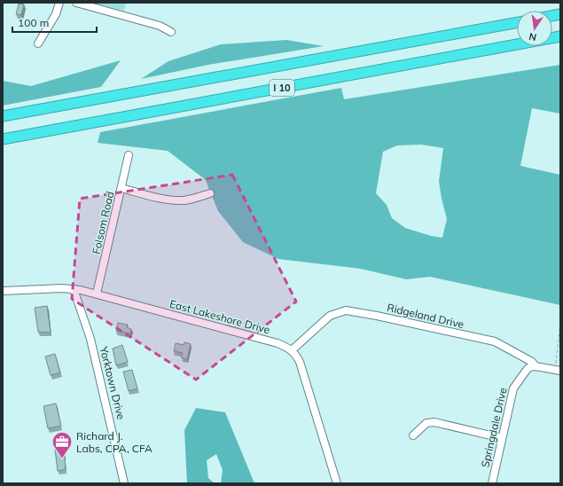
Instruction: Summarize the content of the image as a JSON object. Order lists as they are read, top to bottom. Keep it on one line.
{"streets":{"highway":["I 10"],"street":["Folsom Road","Ridgeland Drive","East Lakeshore Drive","Yorktown Drive","Springdale Drive"]},"crossings":[["Folsom Road","East Lakeshore Drive"],["Ridgeland Drive","East Lakeshore Drive"],["Ridgeland Drive","Springdale Drive"],["East Lakeshore Drive","Yorktown Drive"]],"places":{"office":["Richard J. Labs, CPA, CFA"]},"scale_bar":"100 m","north":"bottom"}
